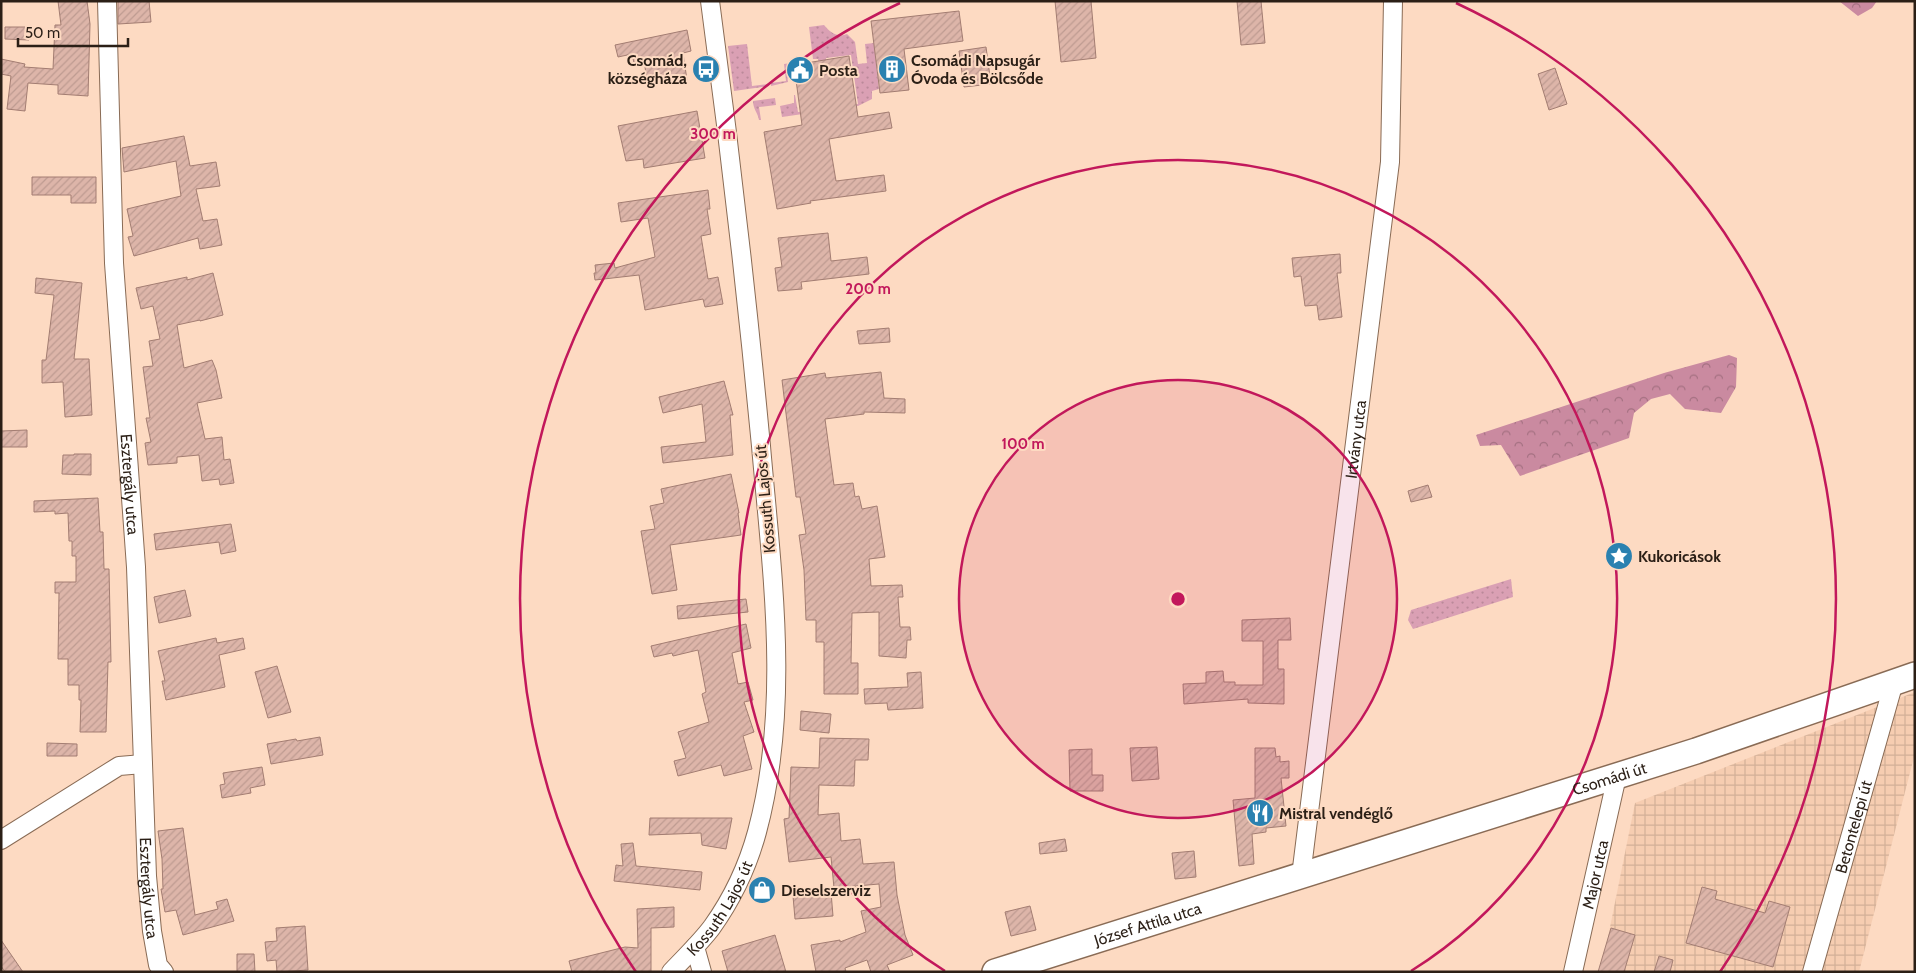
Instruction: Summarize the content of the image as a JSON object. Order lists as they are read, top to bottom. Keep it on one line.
{"streets":{"main road":["Csomádi út","József Attila utca"],"street":["Irtvány utca","Esztergály utca","Kossuth Lajos út","Betontelepi út","Major utca"]},"crossings":[["Irtvány utca","Csomádi út"],["Irtvány utca","József Attila utca"],["Csomádi út","Betontelepi út"],["Csomádi út","Major utca"],["Csomádi út","József Attila utca"]],"places":{"bus stop":["Csomád, községháza"],"building":["Csomádi Napsugár Óvoda és Bölcsőde"],"public building":["Posta"],"place":["Kukoricások"],"restaurant":["Mistral vendéglő"],"shop":["Dieselszerviz"]},"scale_bar":"50 m","rings":["300 m","200 m","100 m"]}
